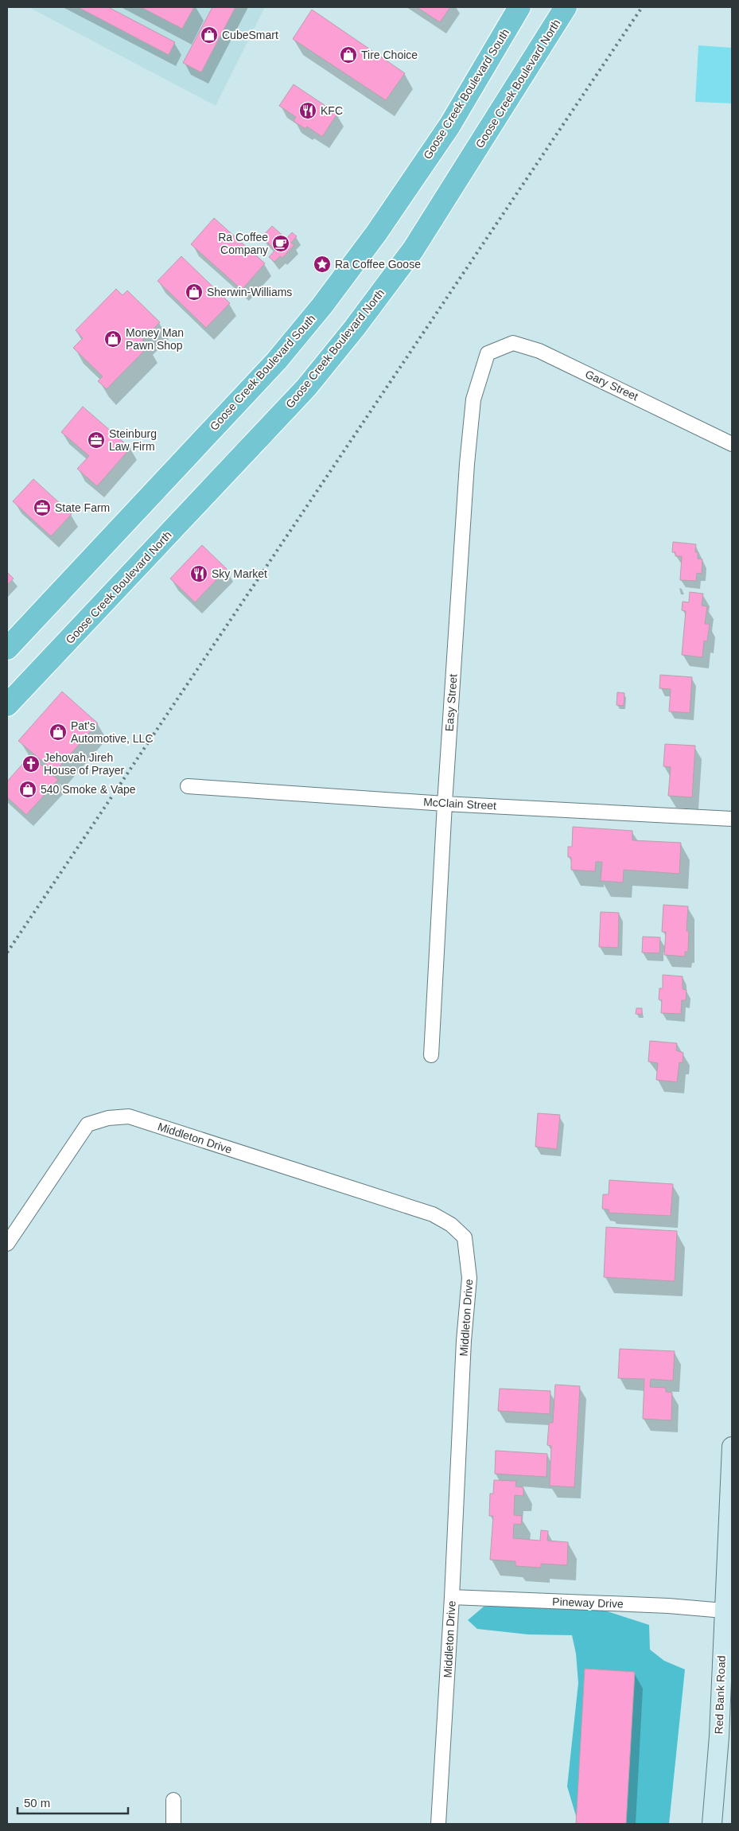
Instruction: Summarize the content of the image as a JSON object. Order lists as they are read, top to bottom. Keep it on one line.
{"streets":{"highway":["Goose Creek Boulevard North","Goose Creek Boulevard South"],"main road":["Red Bank Road"],"street":["Gary Street","Easy Street","McClain Street","Middleton Drive","Pineway Drive"]},"crossings":[["Gary Street","Easy Street"],["Easy Street","McClain Street"],["Middleton Drive","Pineway Drive"],["Pineway Drive","Red Bank Road"]],"places":{"shop":["CubeSmart","Tire Choice","Sherwin-Williams","Money Man Pawn Shop","Pat's Automotive, LLC","540 Smoke & Vape"],"restaurant":["KFC","Sky Market"],"cafe":["Ra Coffee Company"],"place":["Ra Coffee Goose"],"office":["Steinburg Law Firm","State Farm"],"church":["Jehovah Jireh House of Prayer"]},"scale_bar":"50 m"}
